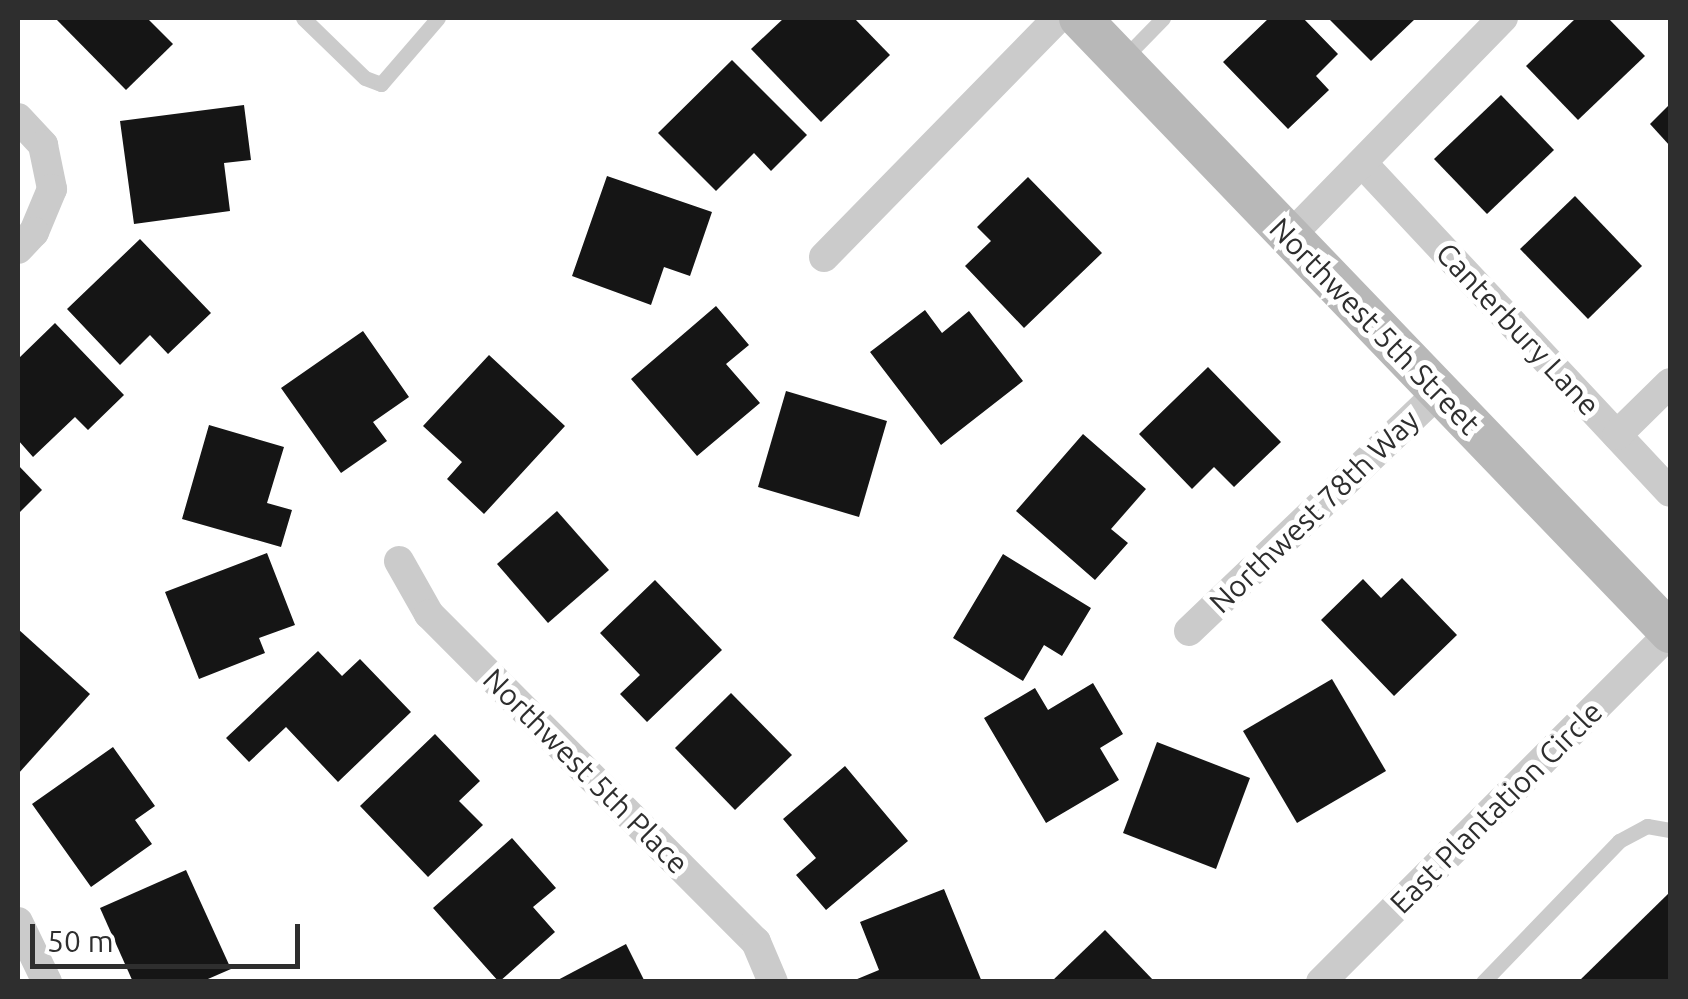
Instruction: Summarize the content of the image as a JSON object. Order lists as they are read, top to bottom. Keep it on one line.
{"streets":{"street":["Northwest 5th Street","Canterbury Lane","Northwest 78th Way","Northwest 5th Place","East Plantation Circle"]},"crossings":[["Northwest 5th Street","Northwest 78th Way"],["Northwest 5th Street","East Plantation Circle"]],"scale_bar":"50 m"}
